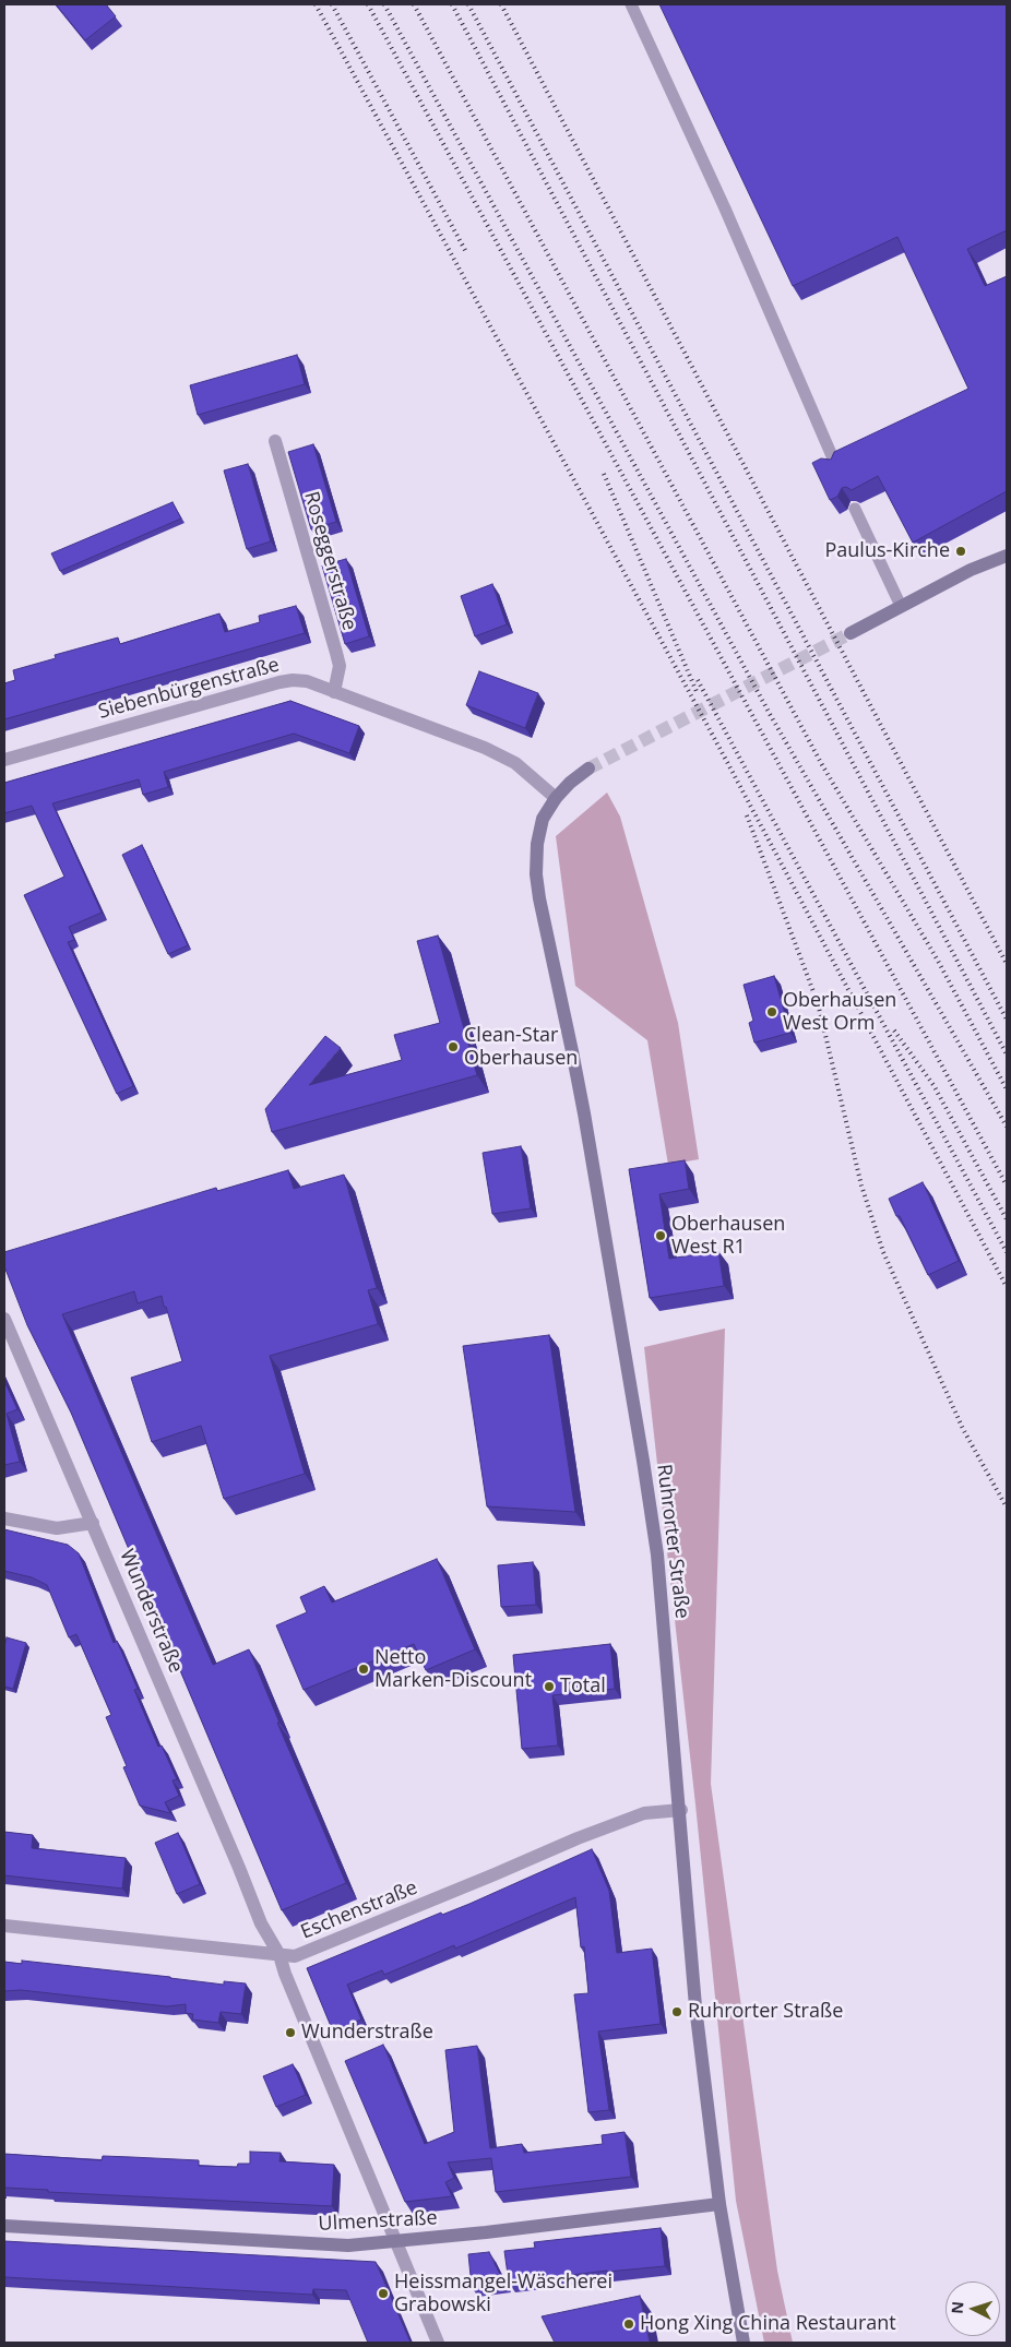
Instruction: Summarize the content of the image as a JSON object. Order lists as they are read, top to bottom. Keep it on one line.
{"streets":{"main road":["Ruhrorter Straße","Ulmenstraße"],"street":["Roseggerstraße","Siebenbürgenstraße","Wunderstraße","Eschenstraße"]},"crossings":[["Roseggerstraße","Siebenbürgenstraße"],["Siebenbürgenstraße","Ruhrorter Straße"],["Ruhrorter Straße","Eschenstraße"],["Ruhrorter Straße","Ulmenstraße"],["Wunderstraße","Eschenstraße"],["Wunderstraße","Ulmenstraße"]],"places":["Paulus-Kirche","Oberhausen West Orm","Clean-Star Oberhausen","Oberhausen West R1","Netto Marken-Discount","Total","Ruhrorter Straße","Wunderstraße","Heissmangel-Wäscherei Grabowski","Hong Xing China Restaurant"],"north":"left"}
